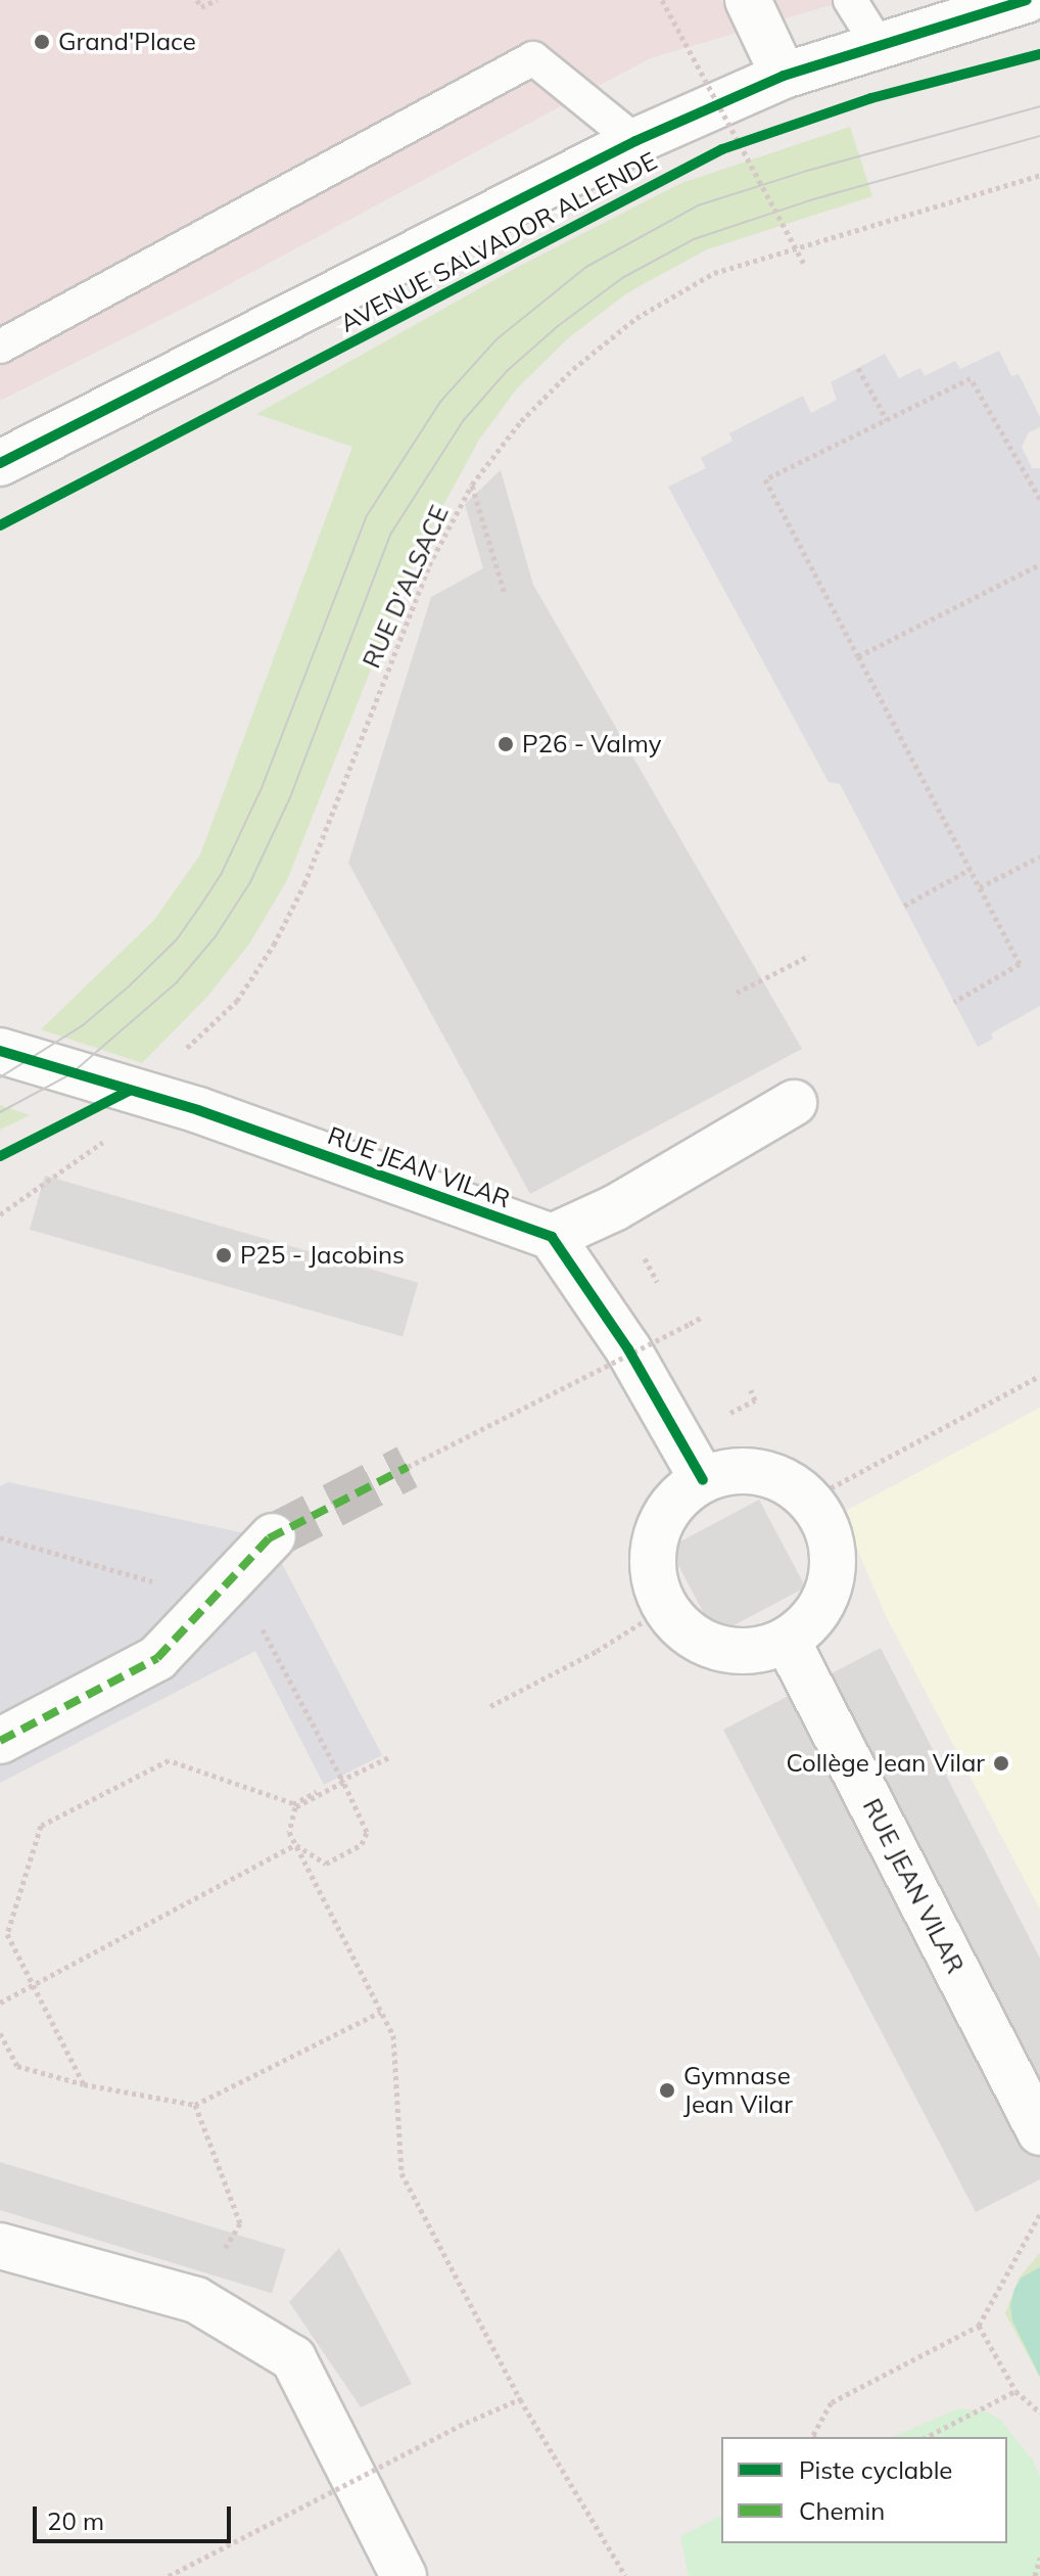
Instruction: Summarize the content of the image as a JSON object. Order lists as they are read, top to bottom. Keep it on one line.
{"streets":{"street":["AVENUE SALVADOR ALLENDE","RUE JEAN VILAR"],"path":["RUE D'ALSACE"]},"crossings":[["RUE D'ALSACE","RUE JEAN VILAR"]],"places":["Grand'Place","P26 - Valmy","P25 - Jacobins","Collège Jean Vilar","Gymnase Jean Vilar"],"legend":["Piste cyclable","Chemin"],"scale_bar":"20 m"}
